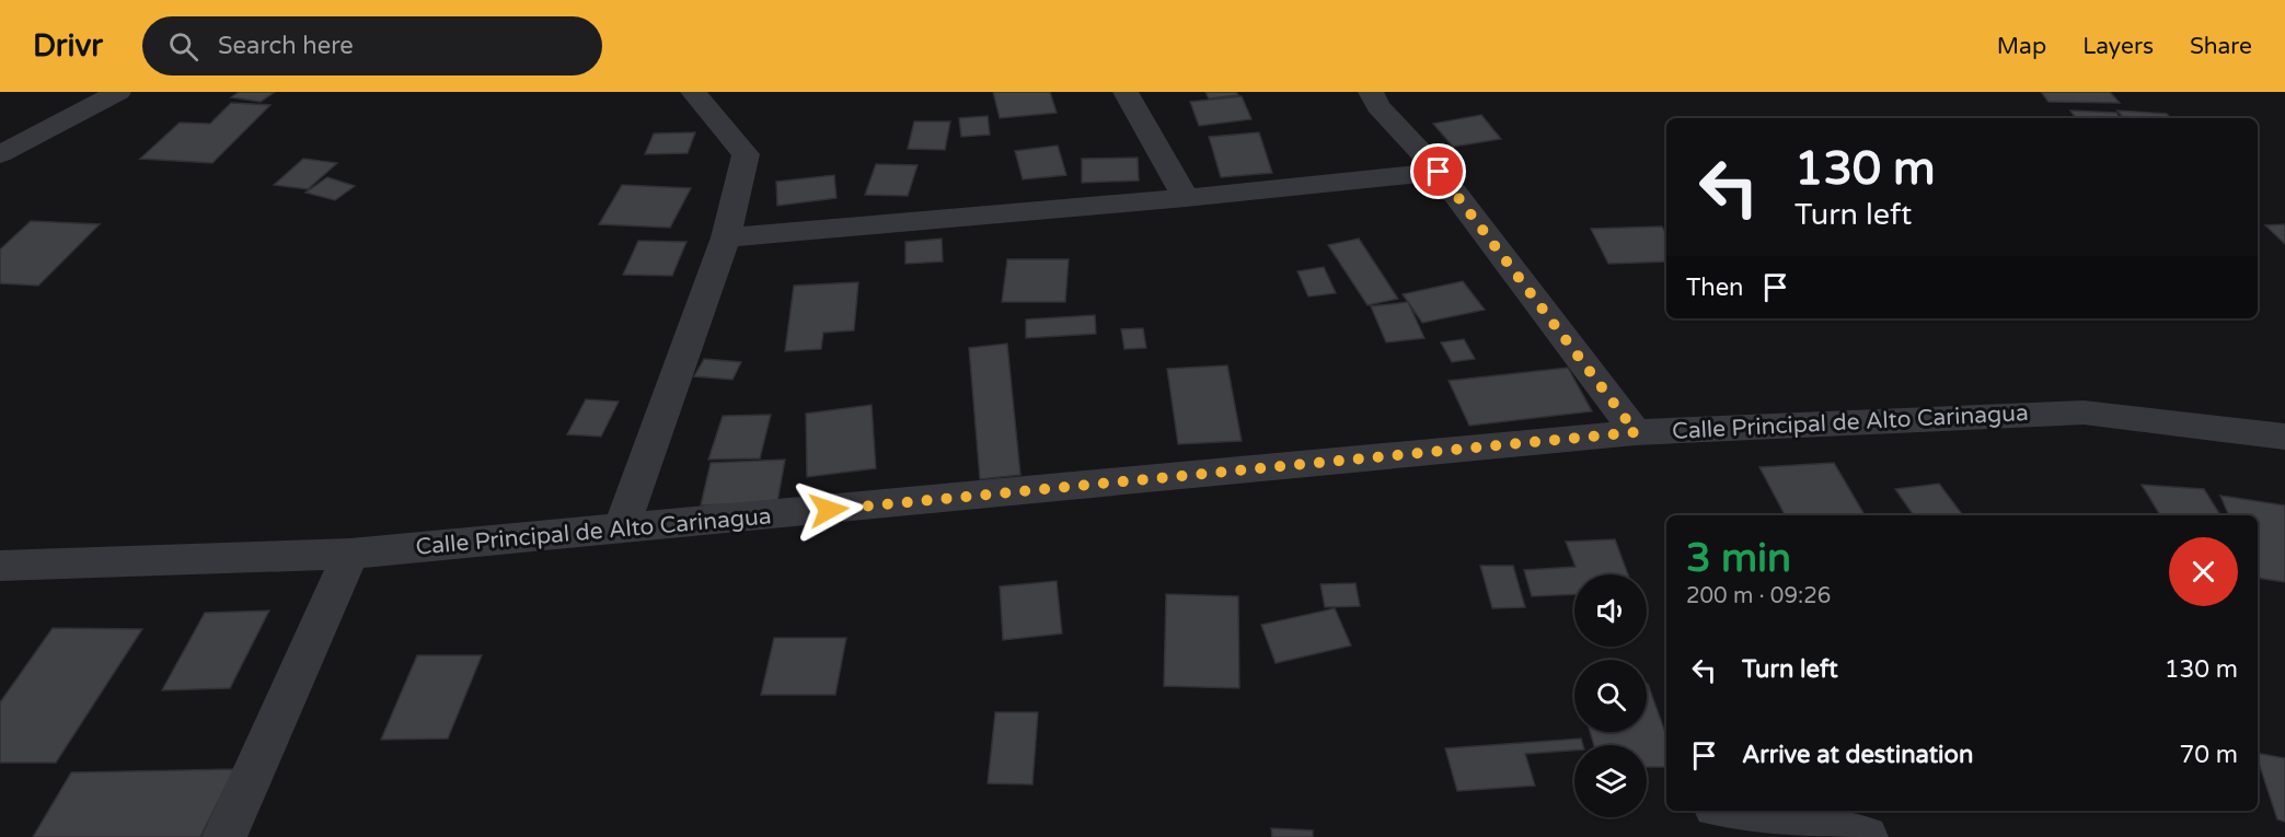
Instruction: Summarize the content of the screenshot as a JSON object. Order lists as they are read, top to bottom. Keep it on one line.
{"streets":{"street":["Calle Principal de Alto Carinagua"]},"page":{"header":"Drivr","search":"Search here","nav":["Map","Layers","Share"],"turn":["130 m","Turn left"],"then":"Then","heading":["3 min","200 m · 09:26"],"list":[{"name":"Turn left","value":"130 m"},{"name":"Arrive at destination","value":"70 m"}]}}
